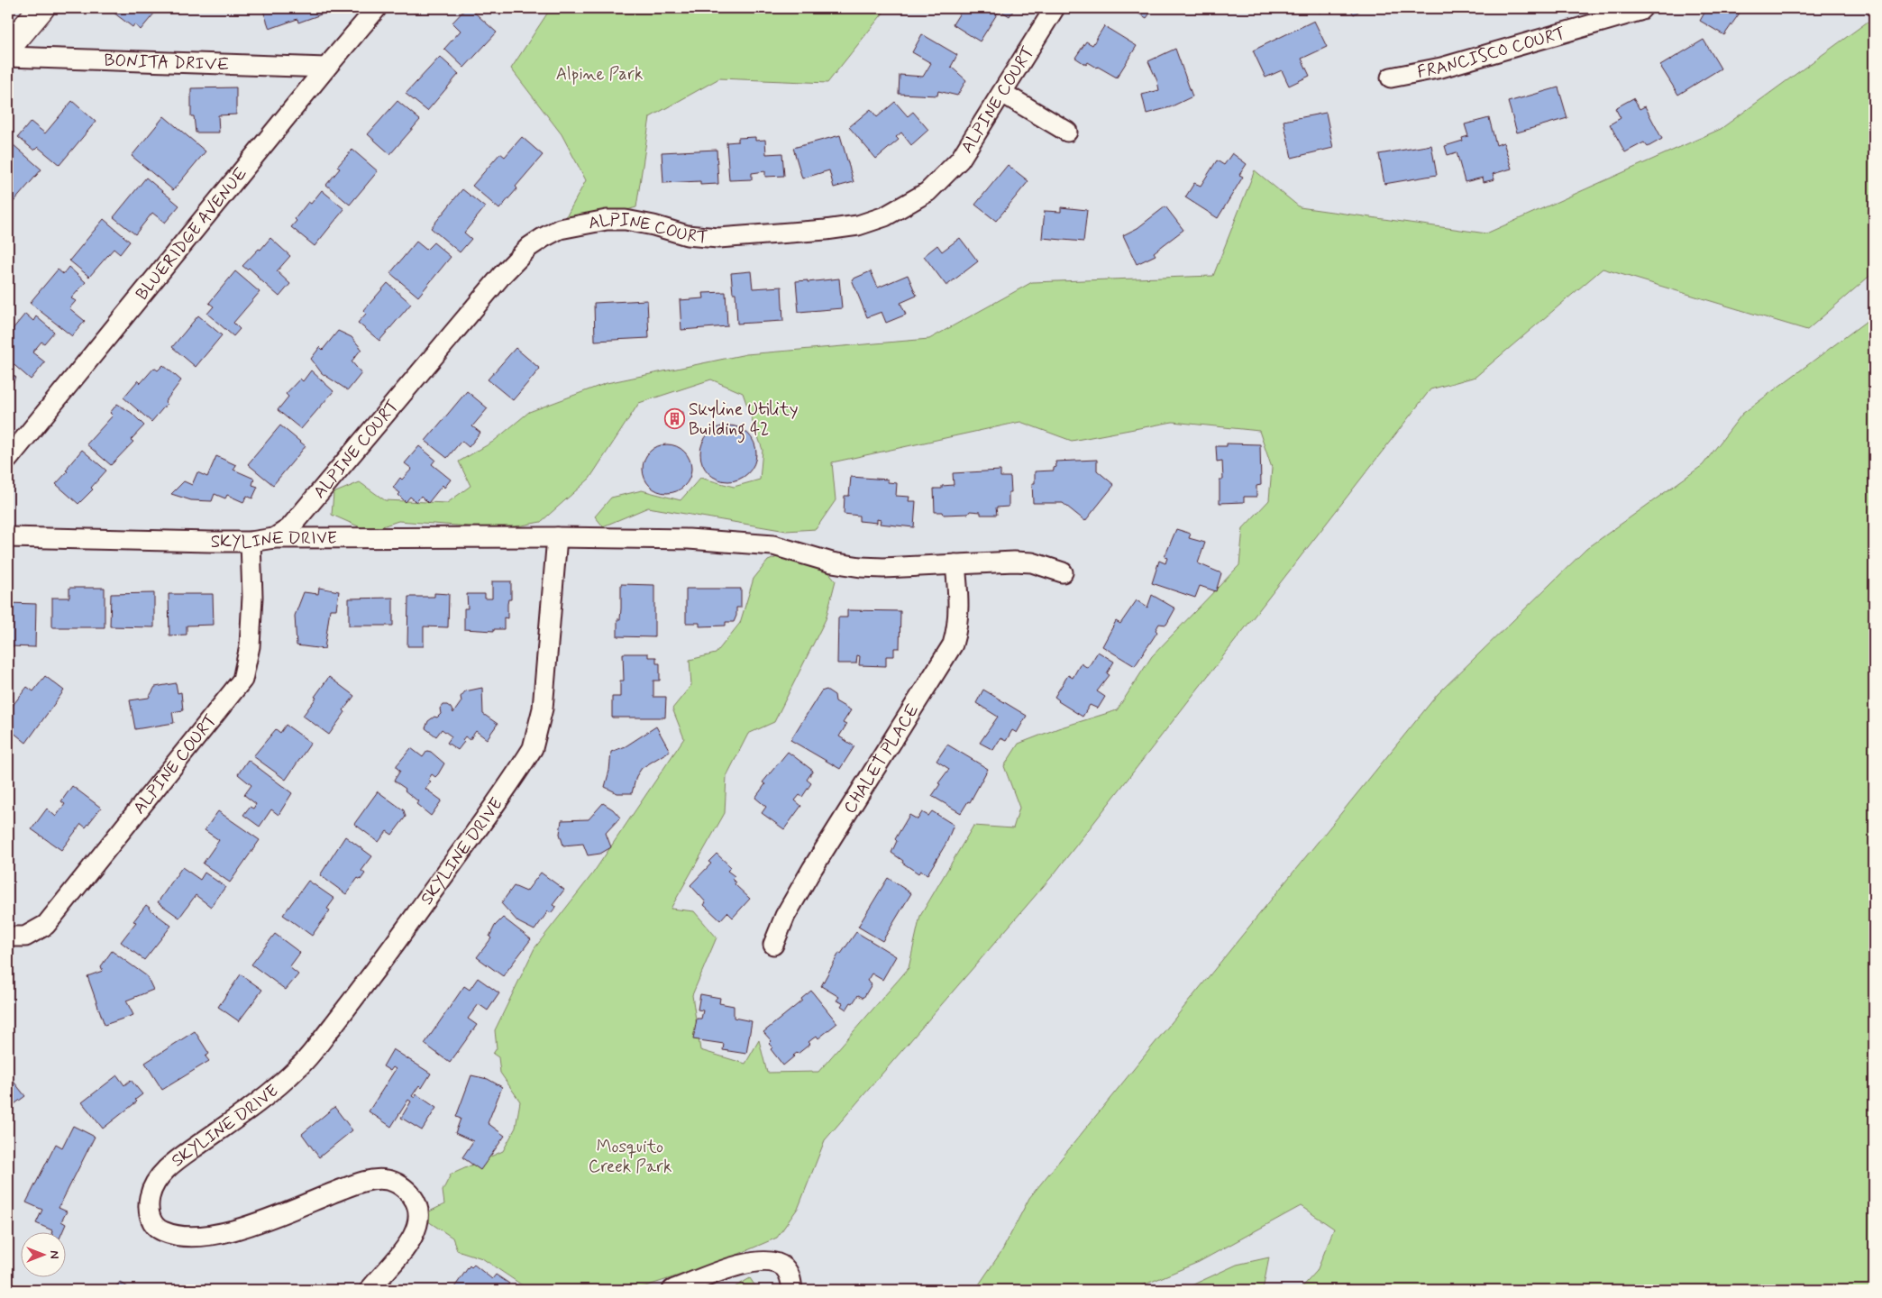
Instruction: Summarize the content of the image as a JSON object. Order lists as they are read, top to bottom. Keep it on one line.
{"streets":{"street":["FRANCISCO COURT","BONITA DRIVE","ALPINE COURT","BLUERIDGE AVENUE","SKYLINE DRIVE","CHALET PLACE"]},"crossings":[["BONITA DRIVE","BLUERIDGE AVENUE"],["ALPINE COURT","SKYLINE DRIVE"]],"parks":["Alpine Park","Mosquito Creek Park"],"places":{"building":["Skyline Utility Building 42"]},"north":"right"}
